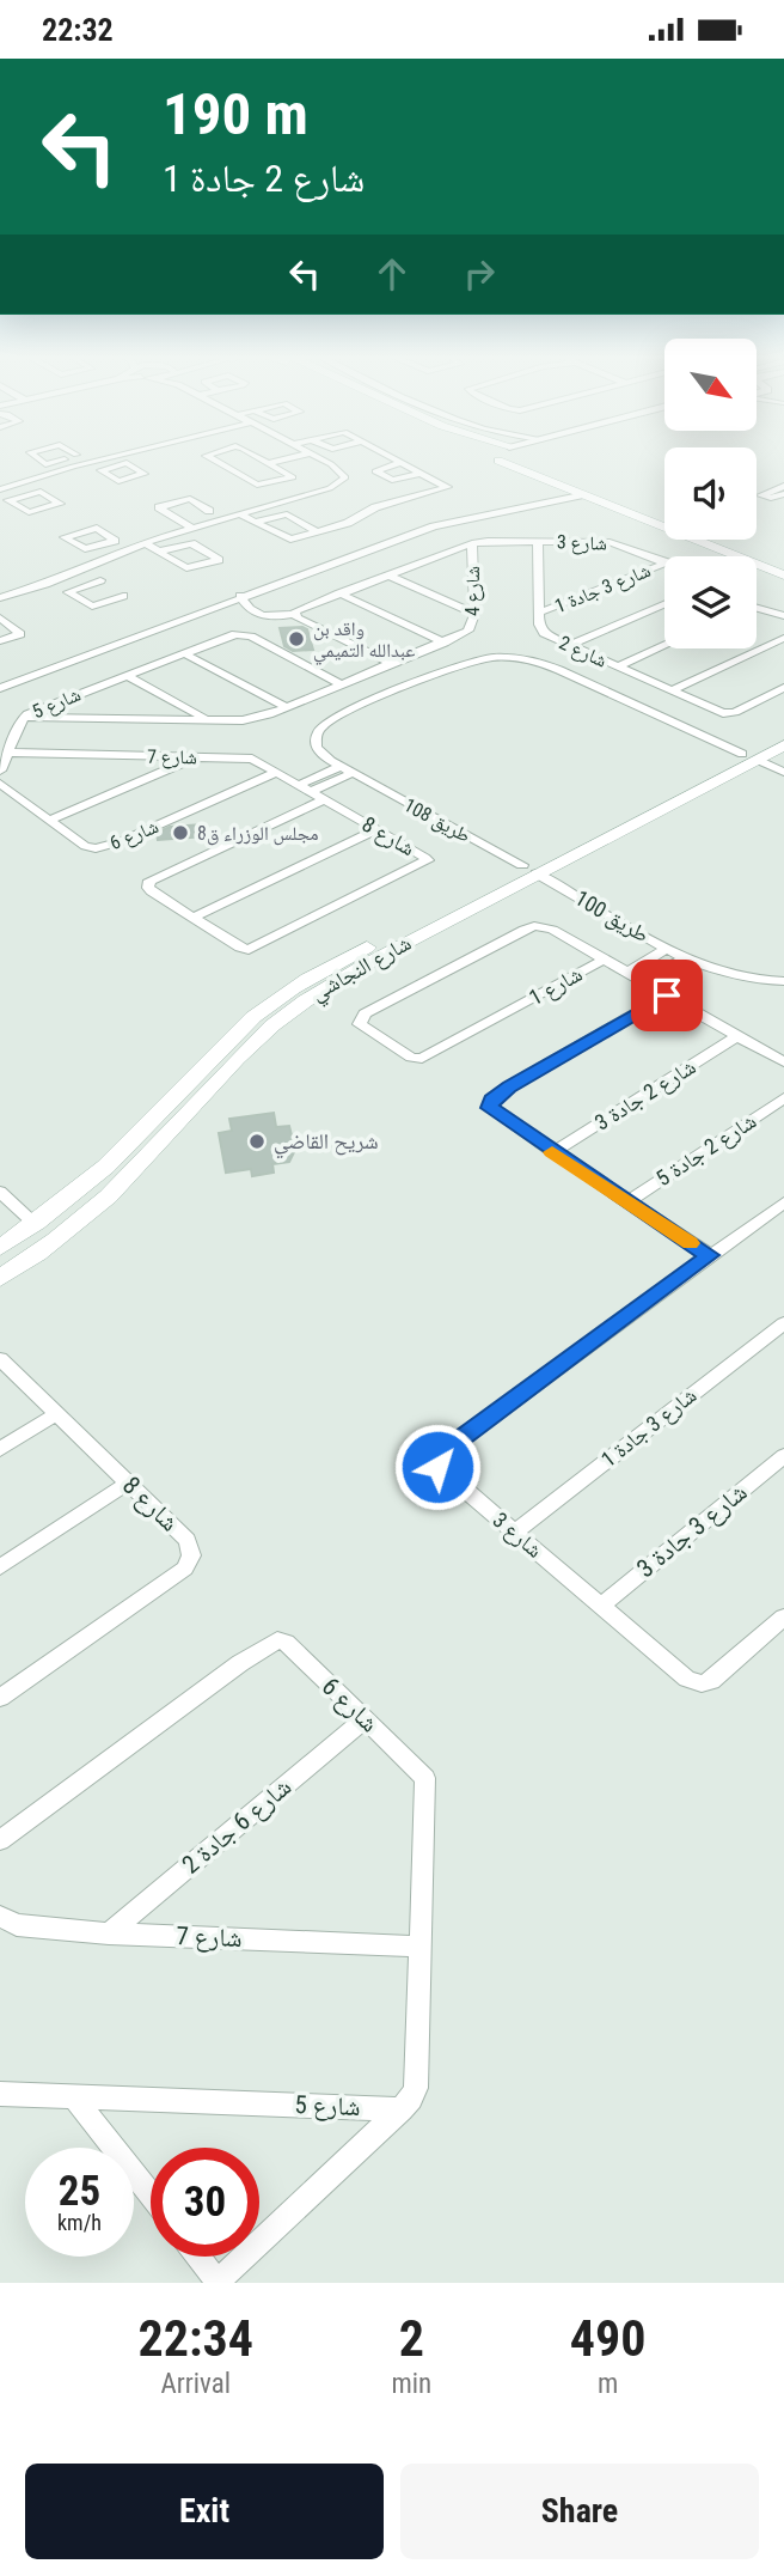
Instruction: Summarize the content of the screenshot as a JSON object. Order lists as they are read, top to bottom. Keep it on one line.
{"streets":{"main road":["شارع النجاشي"],"street":["شارع 3","شارع 3 جادة 1","شارع 4","شارع 2","شارع 5","شارع 7","طريق 108","شارع 6","شارع 8","طريق 100","شارع 1","شارع 2 جادة 3","شارع 2 جادة 5","شارع 3 جادة 3","شارع 6 جادة 2"]},"crossings":[["شارع 3","شارع 3 جادة 1"],["شارع 3","شارع 4"],["شارع 3","شارع 2"],["شارع 3","شارع 3 جادة 3"],["شارع 3 جادة 1","شارع 2"],["شارع 4","شارع 5"],["شارع 2","طريق 108"],["شارع 5","طريق 108"],["شارع 5","شارع 6"],["شارع 7","شارع 6"],["شارع 7","شارع 8"],["شارع 7","شارع 6 جادة 2"],["طريق 108","طريق 100"],["طريق 108","شارع النجاشي"],["شارع 6","شارع 6 جادة 2"],["طريق 100","شارع النجاشي"]],"places":["واقد بن عبدالله التميمي","مجلس الوزراء ق8","شريح القاضي"],"north":"bottom right","page":{"status":"22:32","turn":["190 m","شارع 2 جادة 1"],"speed":"25 km/h","limit":"30","eta":["22:34","Arrival","2","min","490","m"],"buttons":["Exit","Share"]}}
